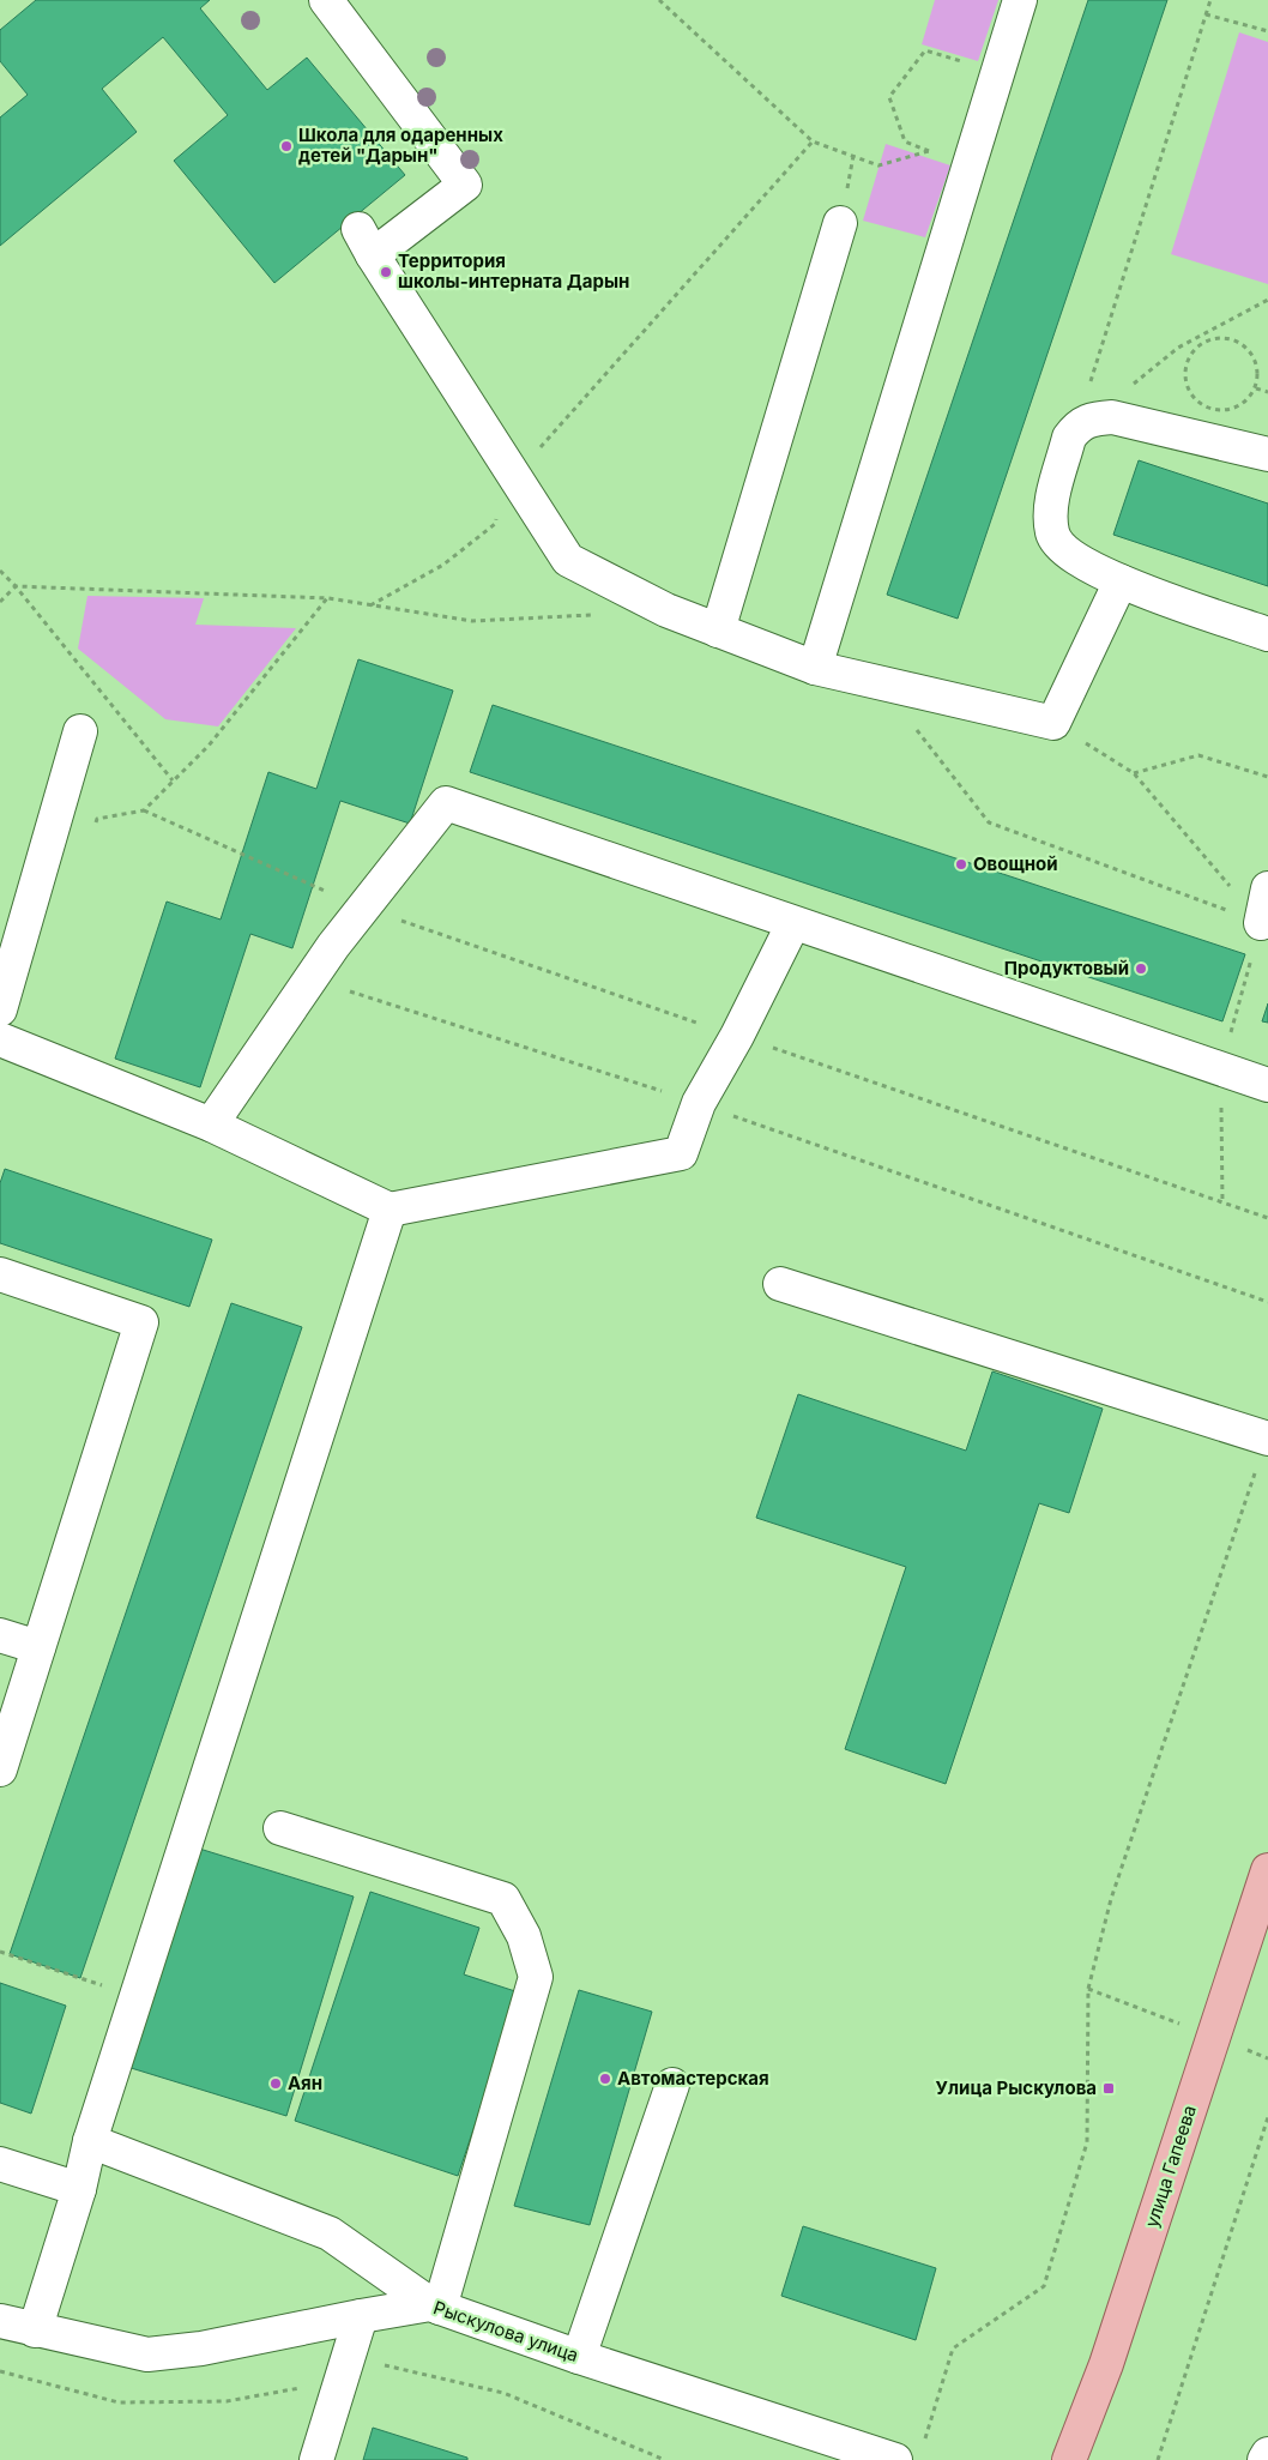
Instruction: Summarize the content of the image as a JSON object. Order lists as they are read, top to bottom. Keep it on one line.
{"streets":{"main road":["улица Гапеева"],"street":["Рыскулова улица"]},"places":{"other":["Школа для одаренных детей \"Дарын\"","Территория школы-интерната Дарын","Овощной","Продуктовый","Автомастерская","Аян"],"transit":["Улица Рыскулова"]}}
